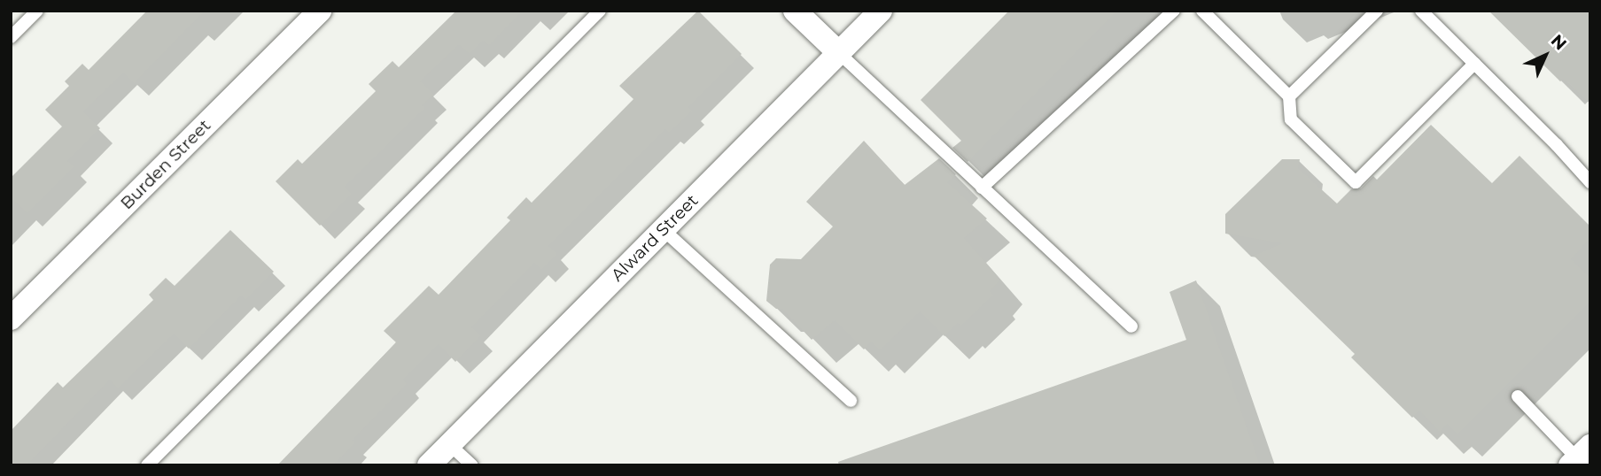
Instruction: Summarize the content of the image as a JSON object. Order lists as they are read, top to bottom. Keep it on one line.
{"streets":{"street":["Burden Street","Alward Street"]},"north":"top right"}
